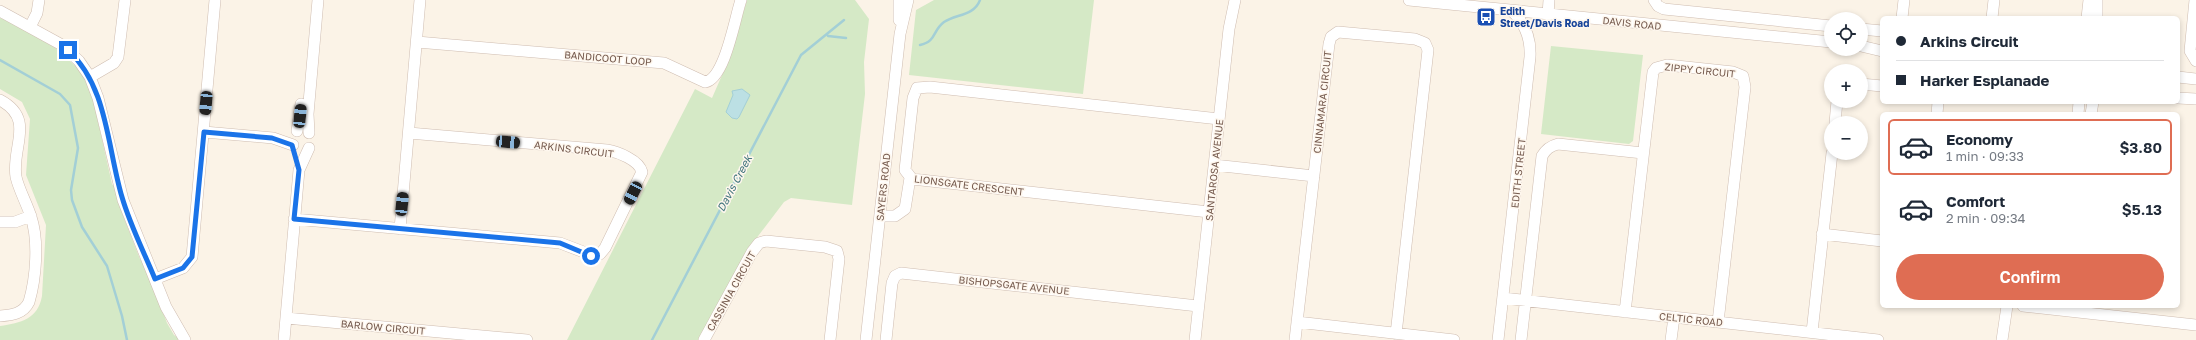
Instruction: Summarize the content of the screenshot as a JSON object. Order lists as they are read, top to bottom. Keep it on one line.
{"streets":{"street":["DAVIS ROAD","BANDICOOT LOOP","ZIPPY CIRCUIT","CINNAMARA CIRCUIT","ARKINS CIRCUIT","SANTAROSA AVENUE","EDITH STREET","LIONSGATE CRESCENT","SAYERS ROAD","BISHOPSGATE AVENUE","CASSINIA CIRCUIT","CELTIC ROAD","BARLOW CIRCUIT"]},"crossings":[["DAVIS ROAD","EDITH STREET"],["ZIPPY CIRCUIT","CELTIC ROAD"],["SANTAROSA AVENUE","LIONSGATE CRESCENT"],["SANTAROSA AVENUE","BISHOPSGATE AVENUE"],["EDITH STREET","CELTIC ROAD"]],"water":["Davis Creek"],"places":{"bus stop":["Edith Street/Davis Road"]},"page":{"map_buttons":["+","−"],"banner":["Arkins Circuit","Harker Esplanade"],"list":[{"name":"Economy","note":"1 min · 09:33","value":"$3.80"},{"name":"Comfort","note":"2 min · 09:34","value":"$5.13"}],"buttons":"Confirm"}}
